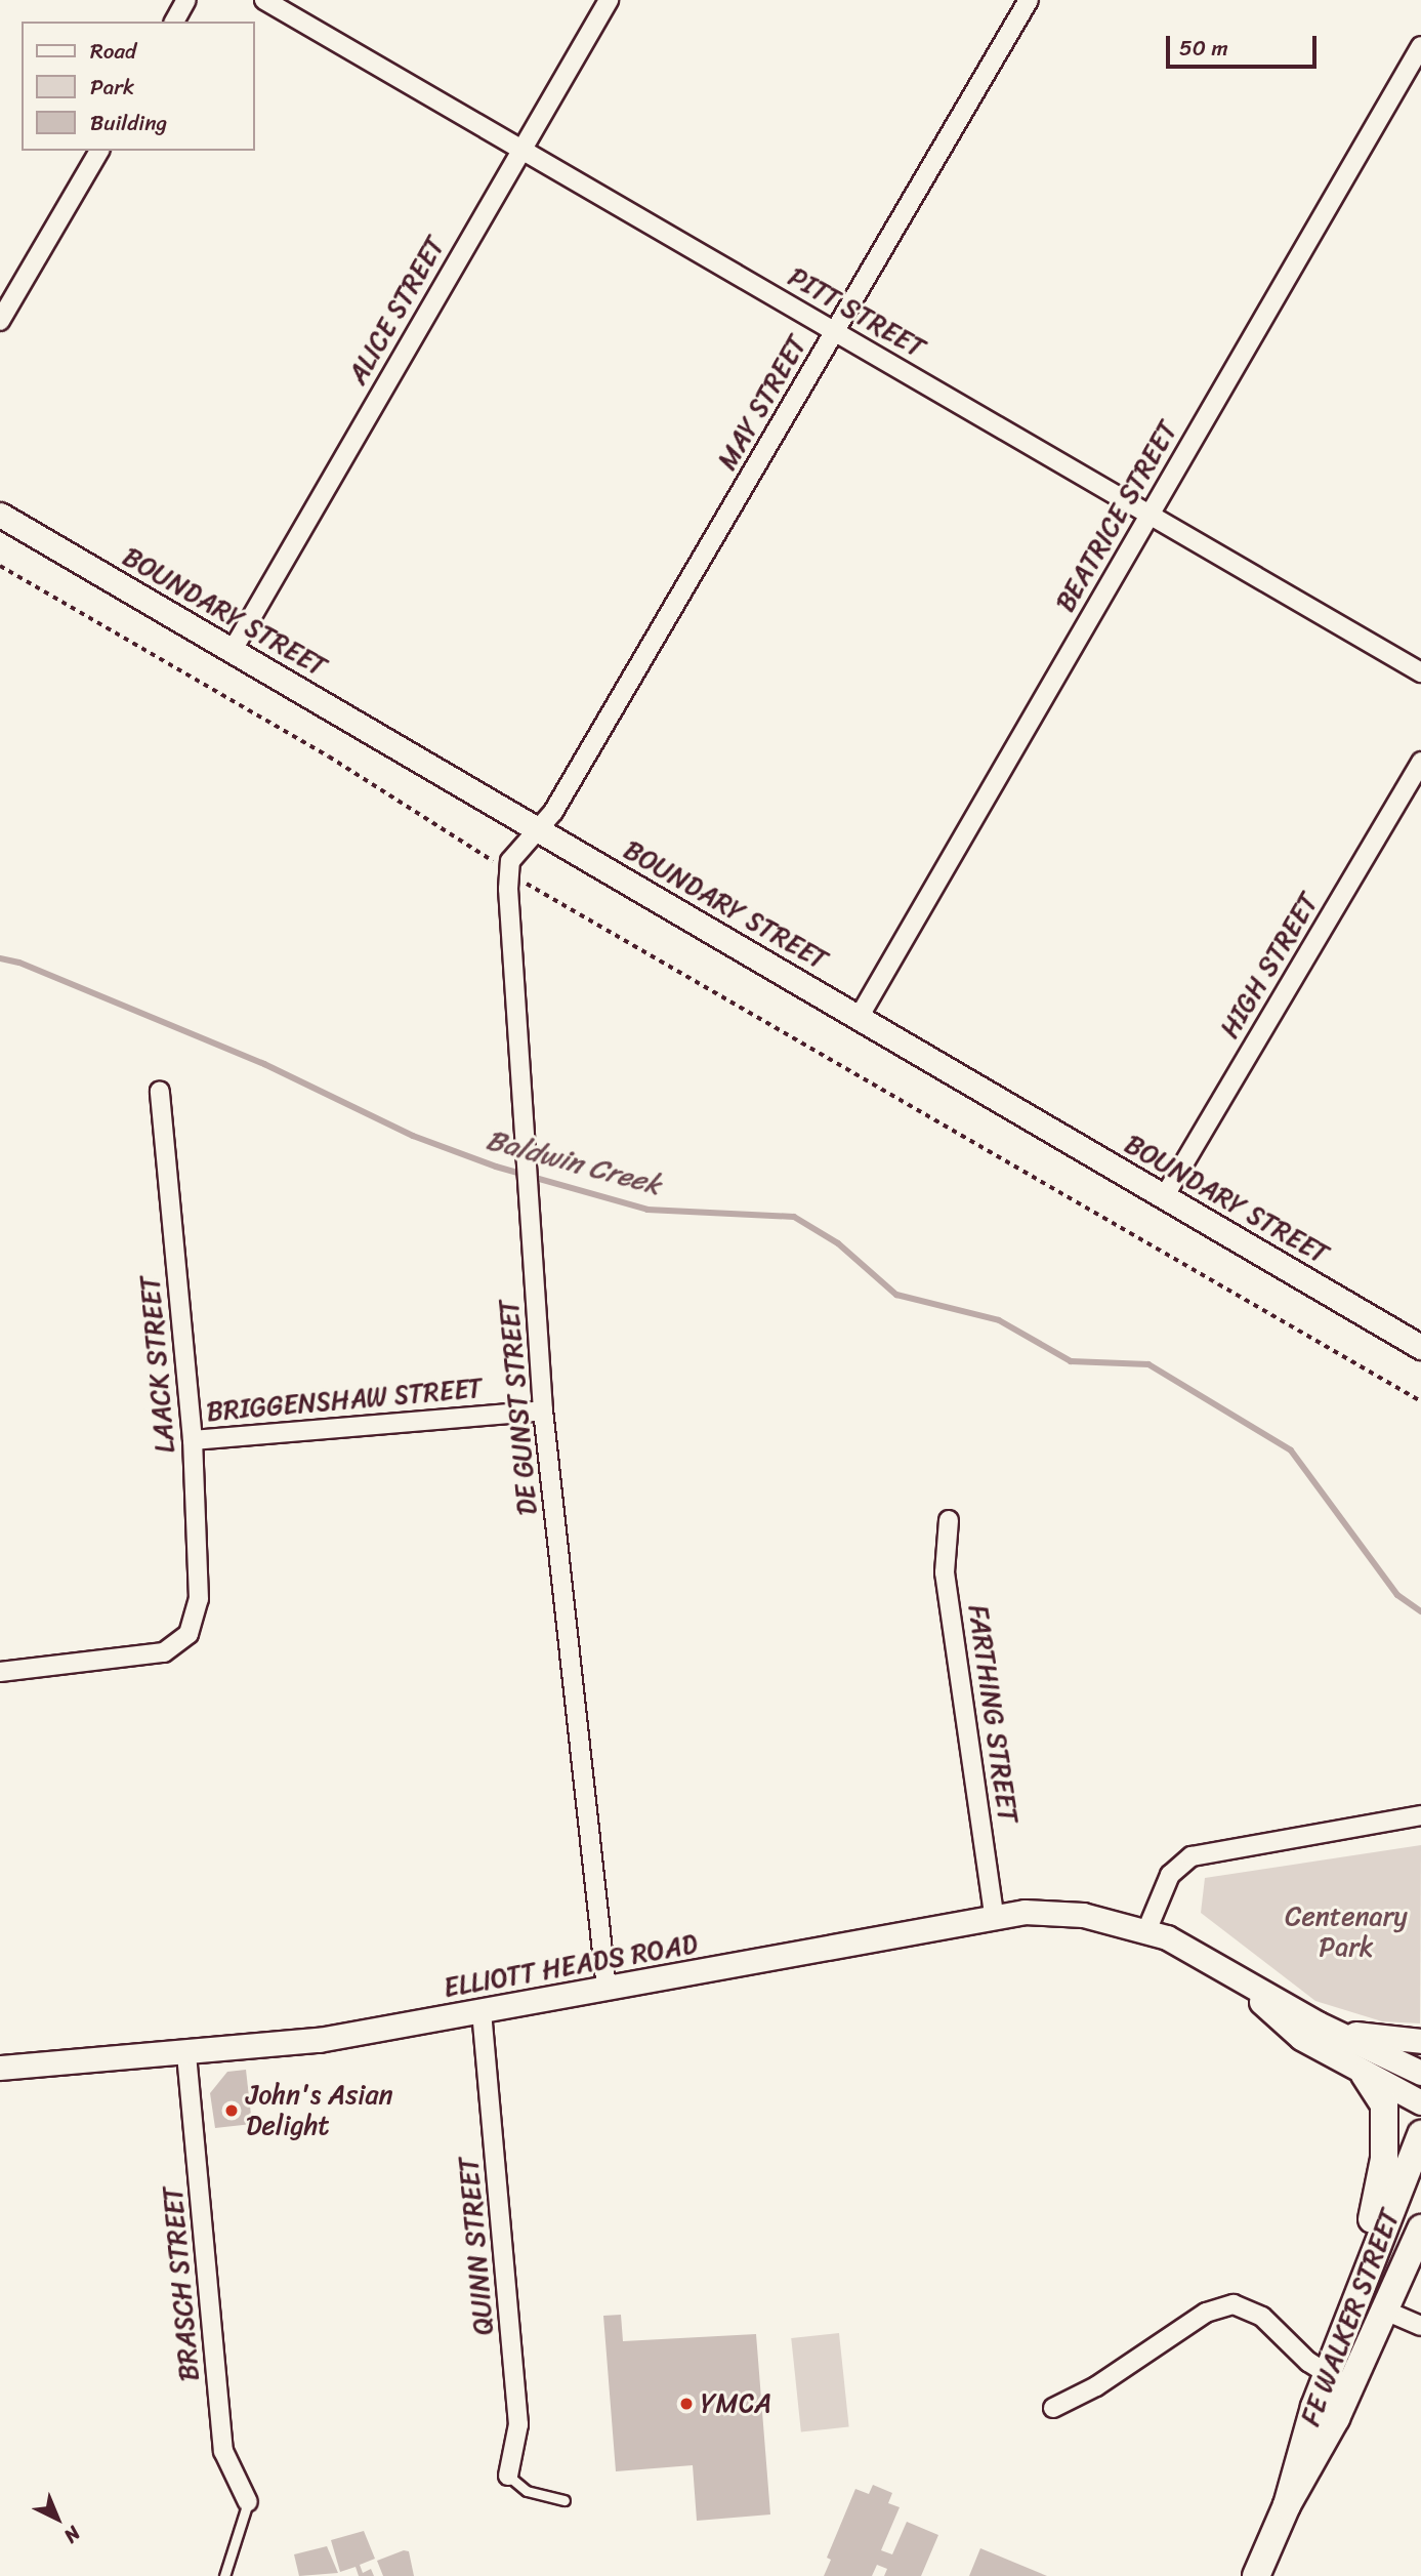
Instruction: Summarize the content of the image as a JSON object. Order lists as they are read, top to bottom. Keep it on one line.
{"streets":{"main road":["FE WALKER STREET"],"street":["ALICE STREET","PITT STREET","MAY STREET","BEATRICE STREET","BOUNDARY STREET","HIGH STREET","LAACK STREET","BRIGGENSHAW STREET","DE GUNST STREET","FARTHING STREET","ELLIOTT HEADS ROAD","QUINN STREET","BRASCH STREET"]},"crossings":[["ALICE STREET","PITT STREET"],["ALICE STREET","BOUNDARY STREET"],["PITT STREET","MAY STREET"],["PITT STREET","BEATRICE STREET"],["MAY STREET","BOUNDARY STREET"],["MAY STREET","DE GUNST STREET"],["BEATRICE STREET","BOUNDARY STREET"],["BOUNDARY STREET","HIGH STREET"],["BOUNDARY STREET","DE GUNST STREET"],["LAACK STREET","BRIGGENSHAW STREET"],["BRIGGENSHAW STREET","DE GUNST STREET"],["DE GUNST STREET","ELLIOTT HEADS ROAD"],["FARTHING STREET","ELLIOTT HEADS ROAD"],["ELLIOTT HEADS ROAD","QUINN STREET"],["ELLIOTT HEADS ROAD","BRASCH STREET"]],"water":["Baldwin Creek"],"parks":["Centenary Park"],"places":["John's Asian Delight","YMCA"],"legend":["Road","Park","Building"],"scale_bar":"50 m","north":"bottom right"}
